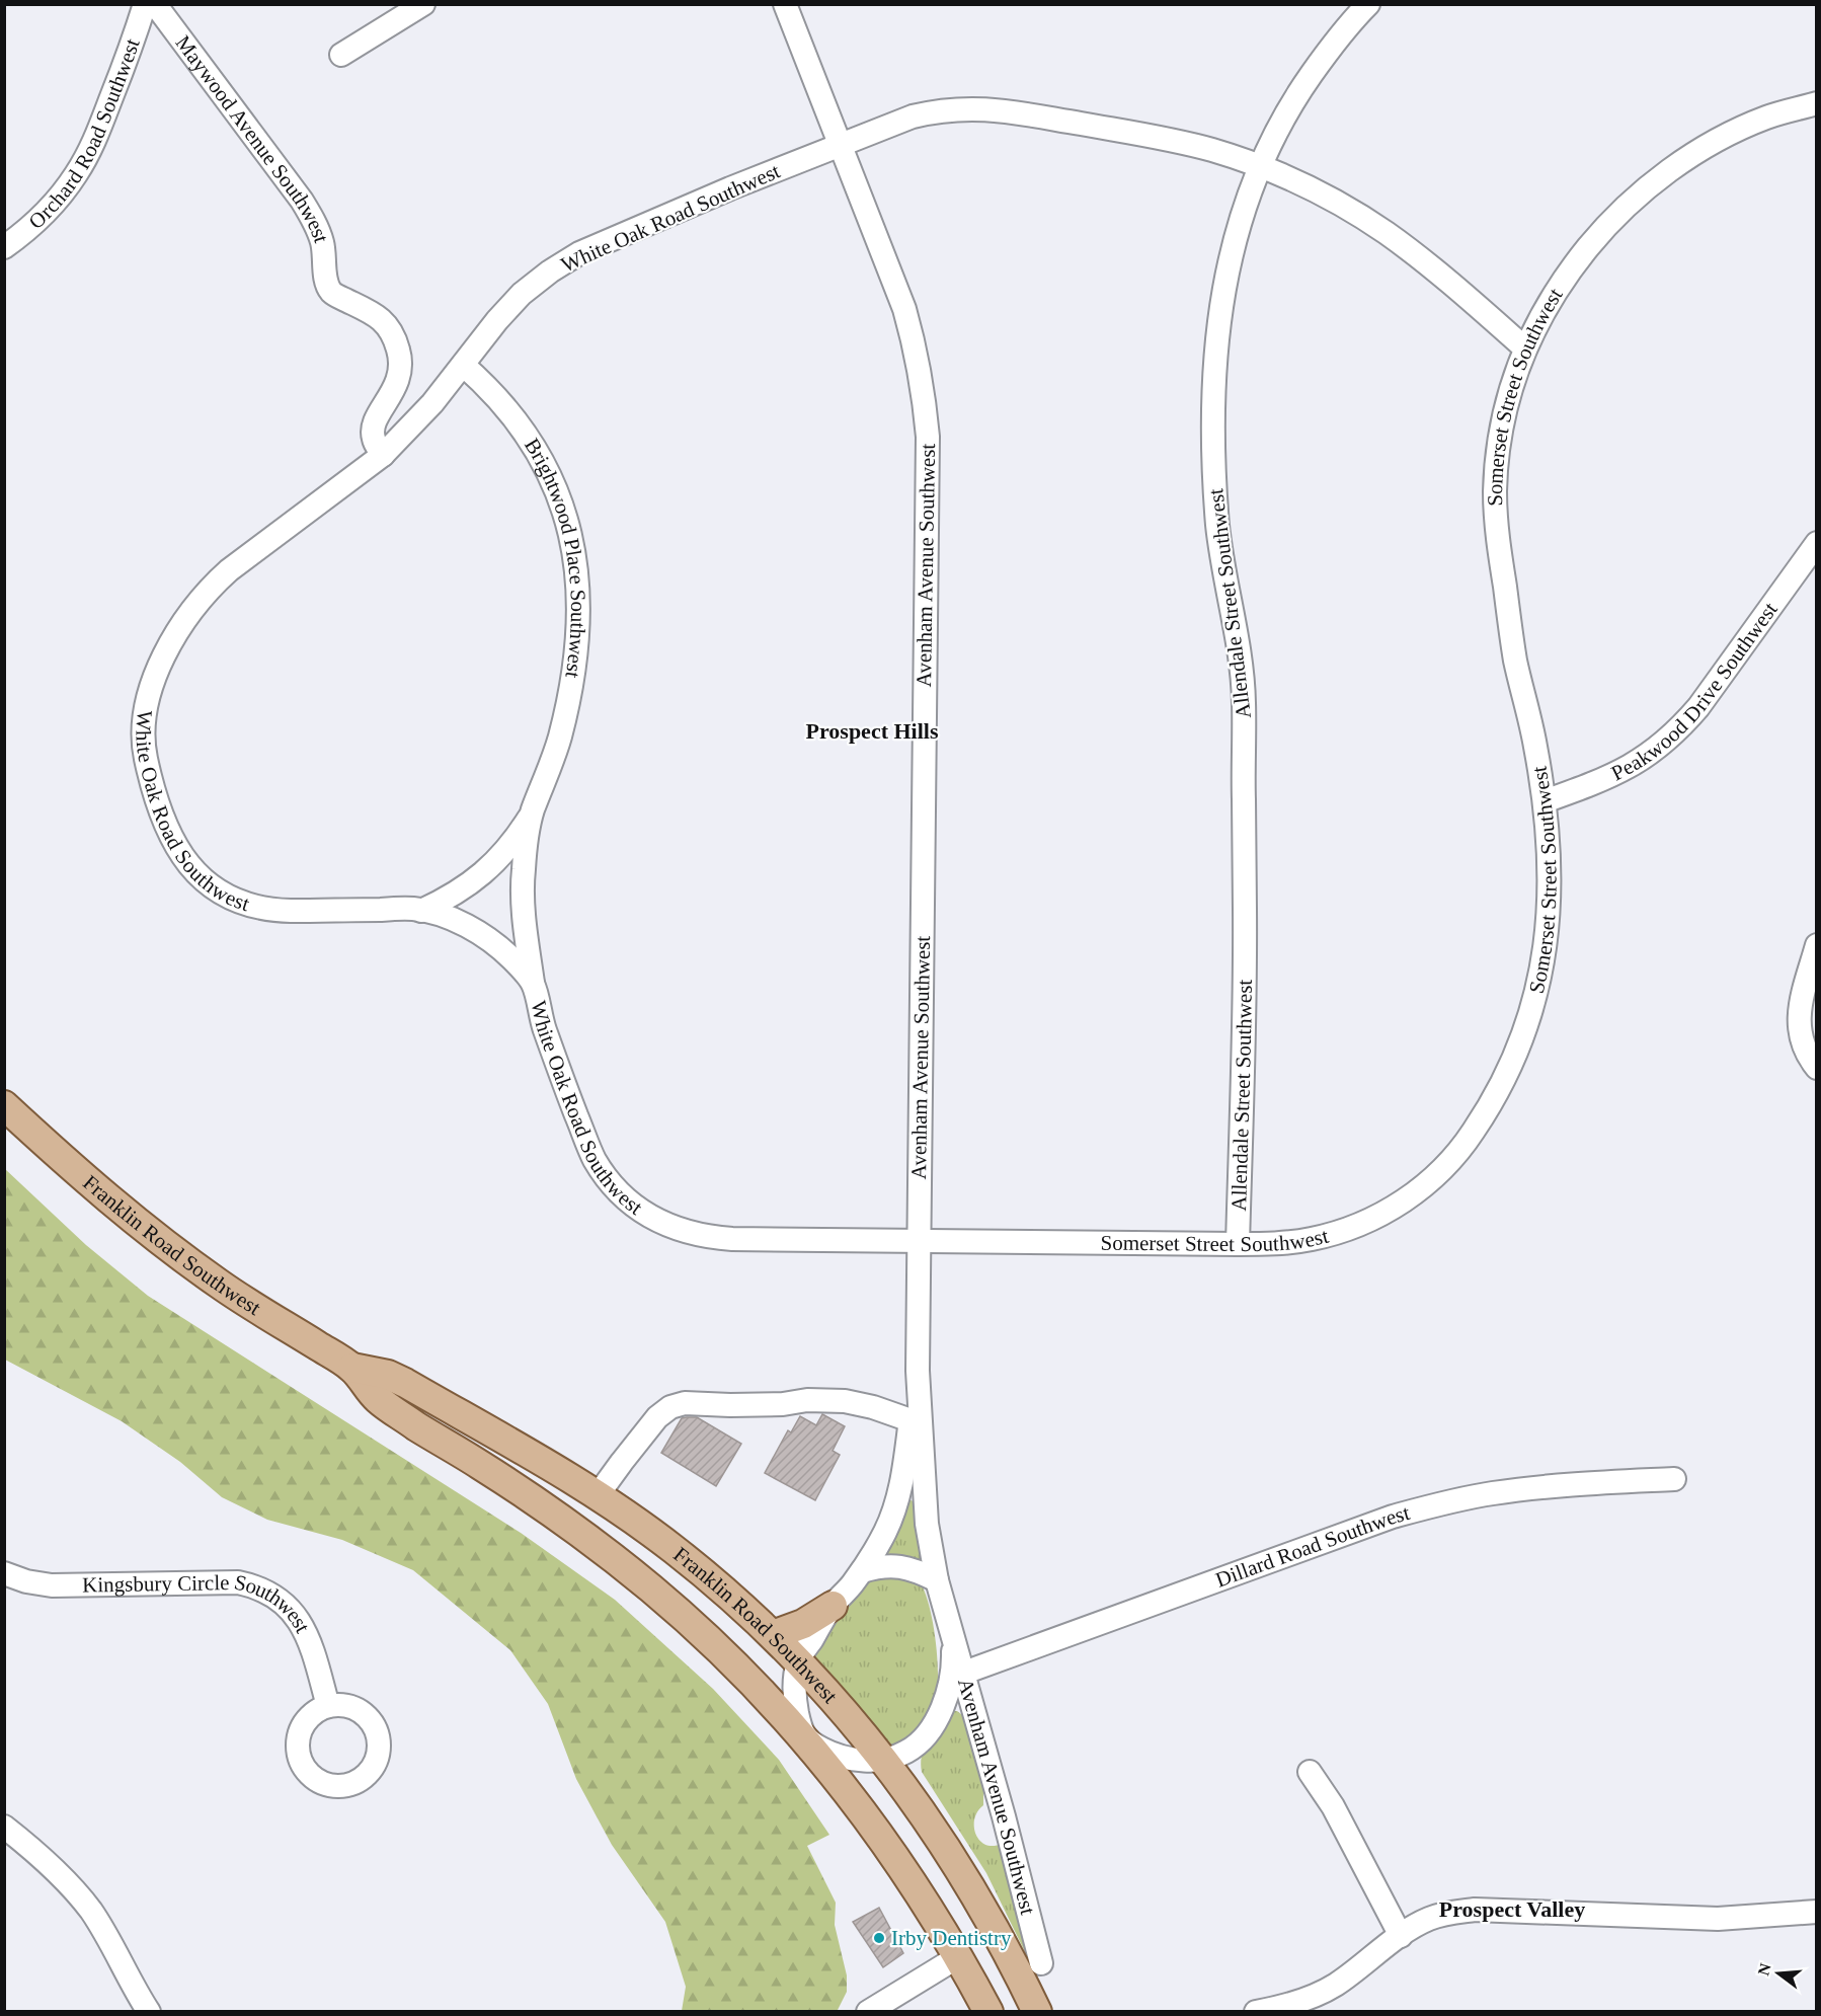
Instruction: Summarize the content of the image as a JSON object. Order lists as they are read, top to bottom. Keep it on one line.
{"streets":{"main road":["Franklin Road Southwest"],"street":["Orchard Road Southwest","Maywood Avenue Southwest","White Oak Road Southwest","Somerset Street Southwest","Brightwood Place Southwest","Avenham Avenue Southwest","Allendale Street Southwest","Peakwood Drive Southwest","Dillard Road Southwest","Kingsbury Circle Southwest"]},"crossings":[["Maywood Avenue Southwest","White Oak Road Southwest"],["White Oak Road Southwest","Somerset Street Southwest"],["White Oak Road Southwest","Brightwood Place Southwest"],["White Oak Road Southwest","Avenham Avenue Southwest"],["White Oak Road Southwest","Allendale Street Southwest"],["Somerset Street Southwest","Avenham Avenue Southwest"],["Somerset Street Southwest","Allendale Street Southwest"],["Somerset Street Southwest","Peakwood Drive Southwest"],["Avenham Avenue Southwest","Franklin Road Southwest"],["Avenham Avenue Southwest","Dillard Road Southwest"]],"districts":["Prospect Hills","Prospect Valley"],"places":["Irby Dentistry"],"north":"left"}
